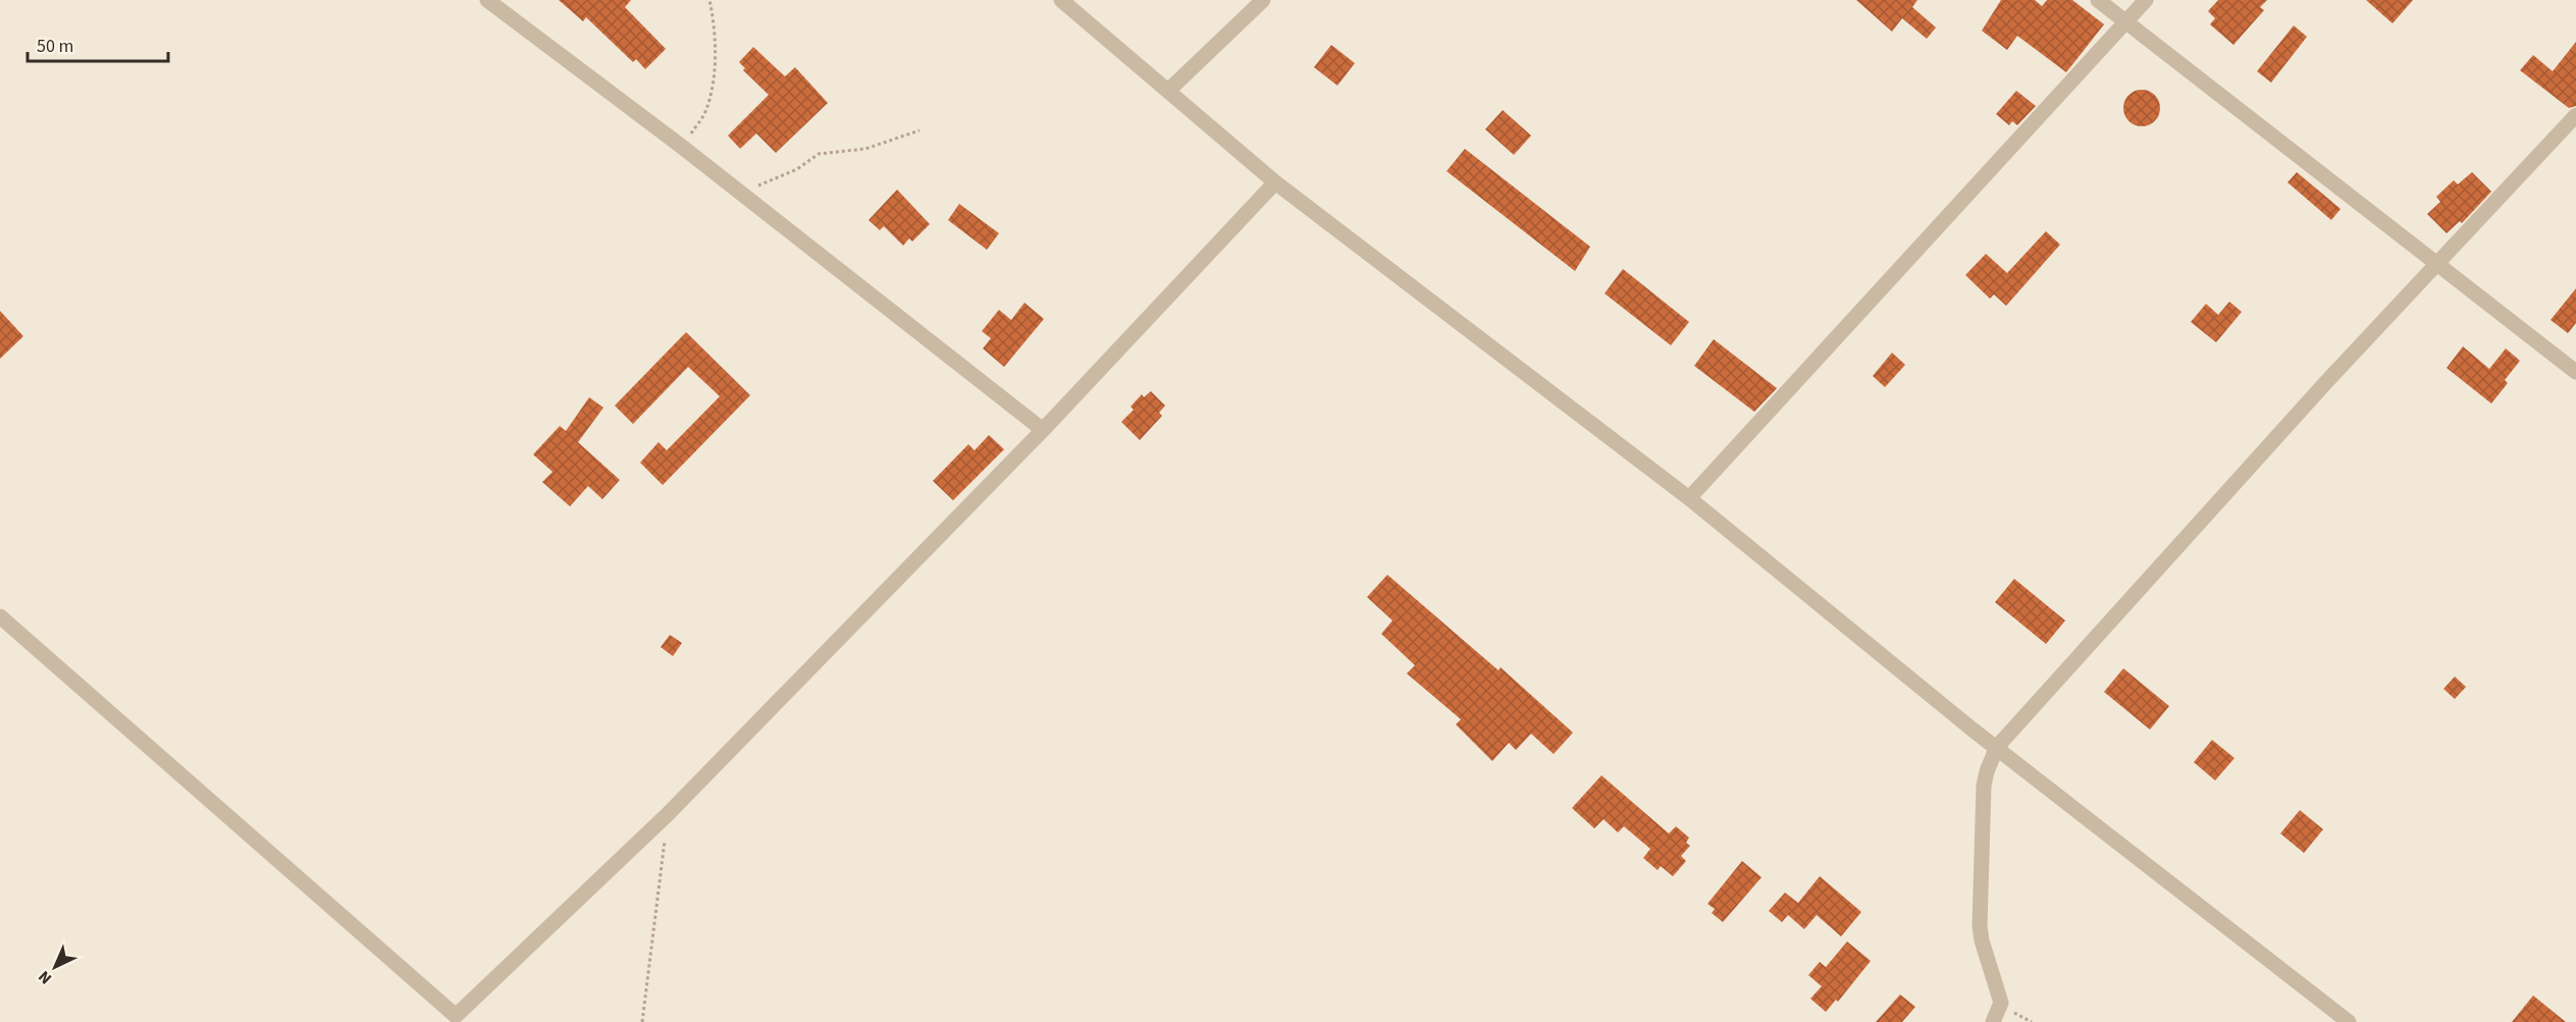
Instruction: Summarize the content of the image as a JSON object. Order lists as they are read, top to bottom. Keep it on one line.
{"scale_bar":"50 m","north":"bottom left"}
